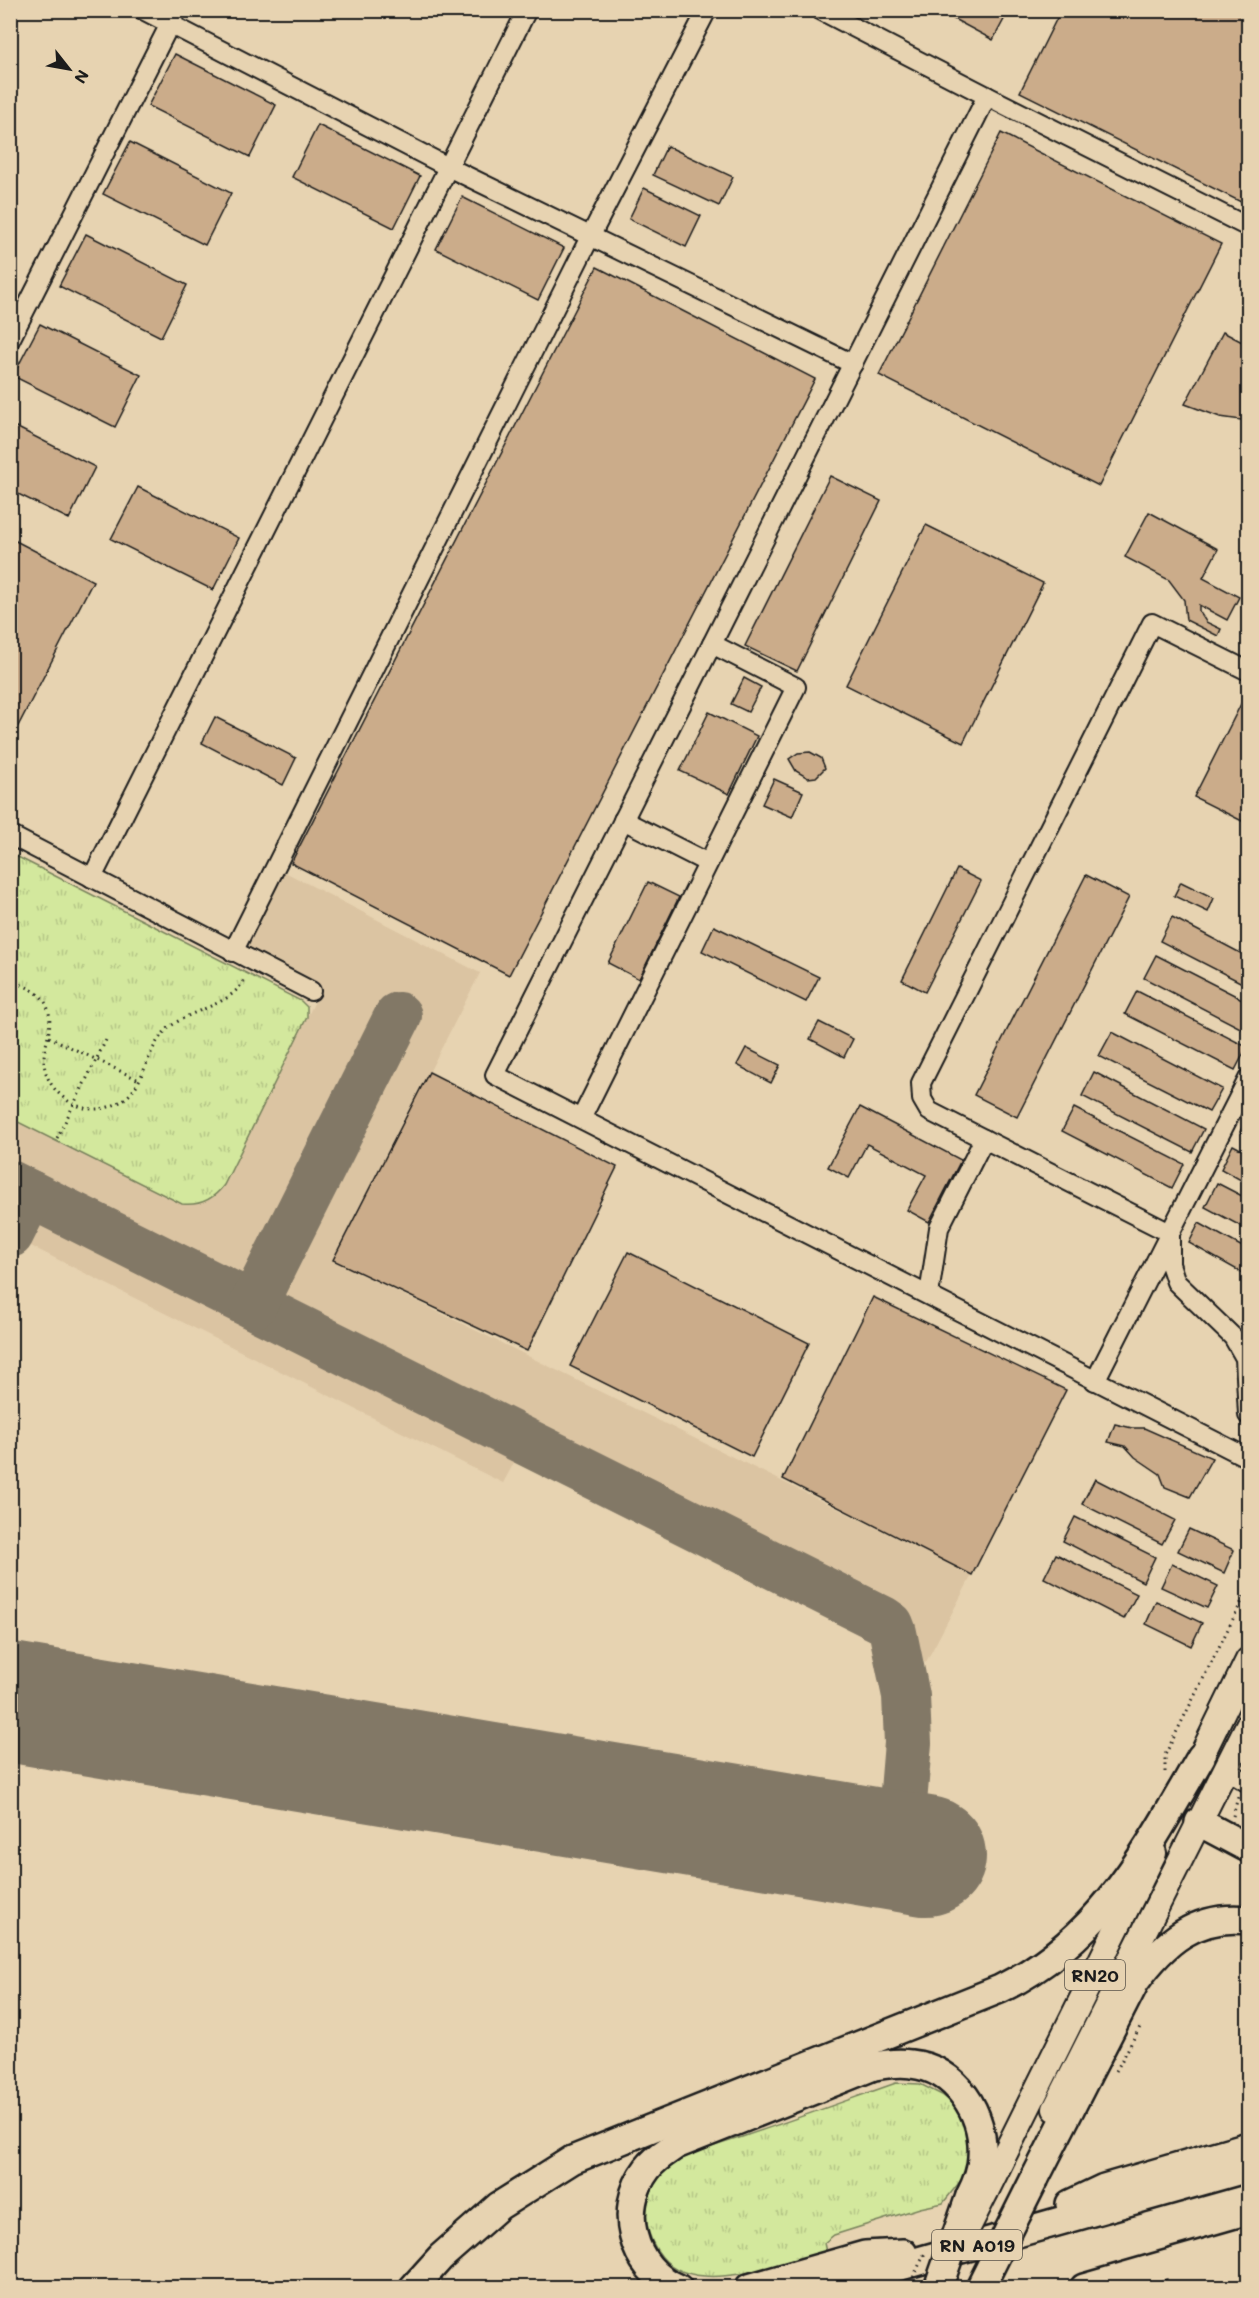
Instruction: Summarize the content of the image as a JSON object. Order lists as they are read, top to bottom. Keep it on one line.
{"streets":{"highway":["RN A019"],"main road":["RN20"]},"north":"bottom right"}
